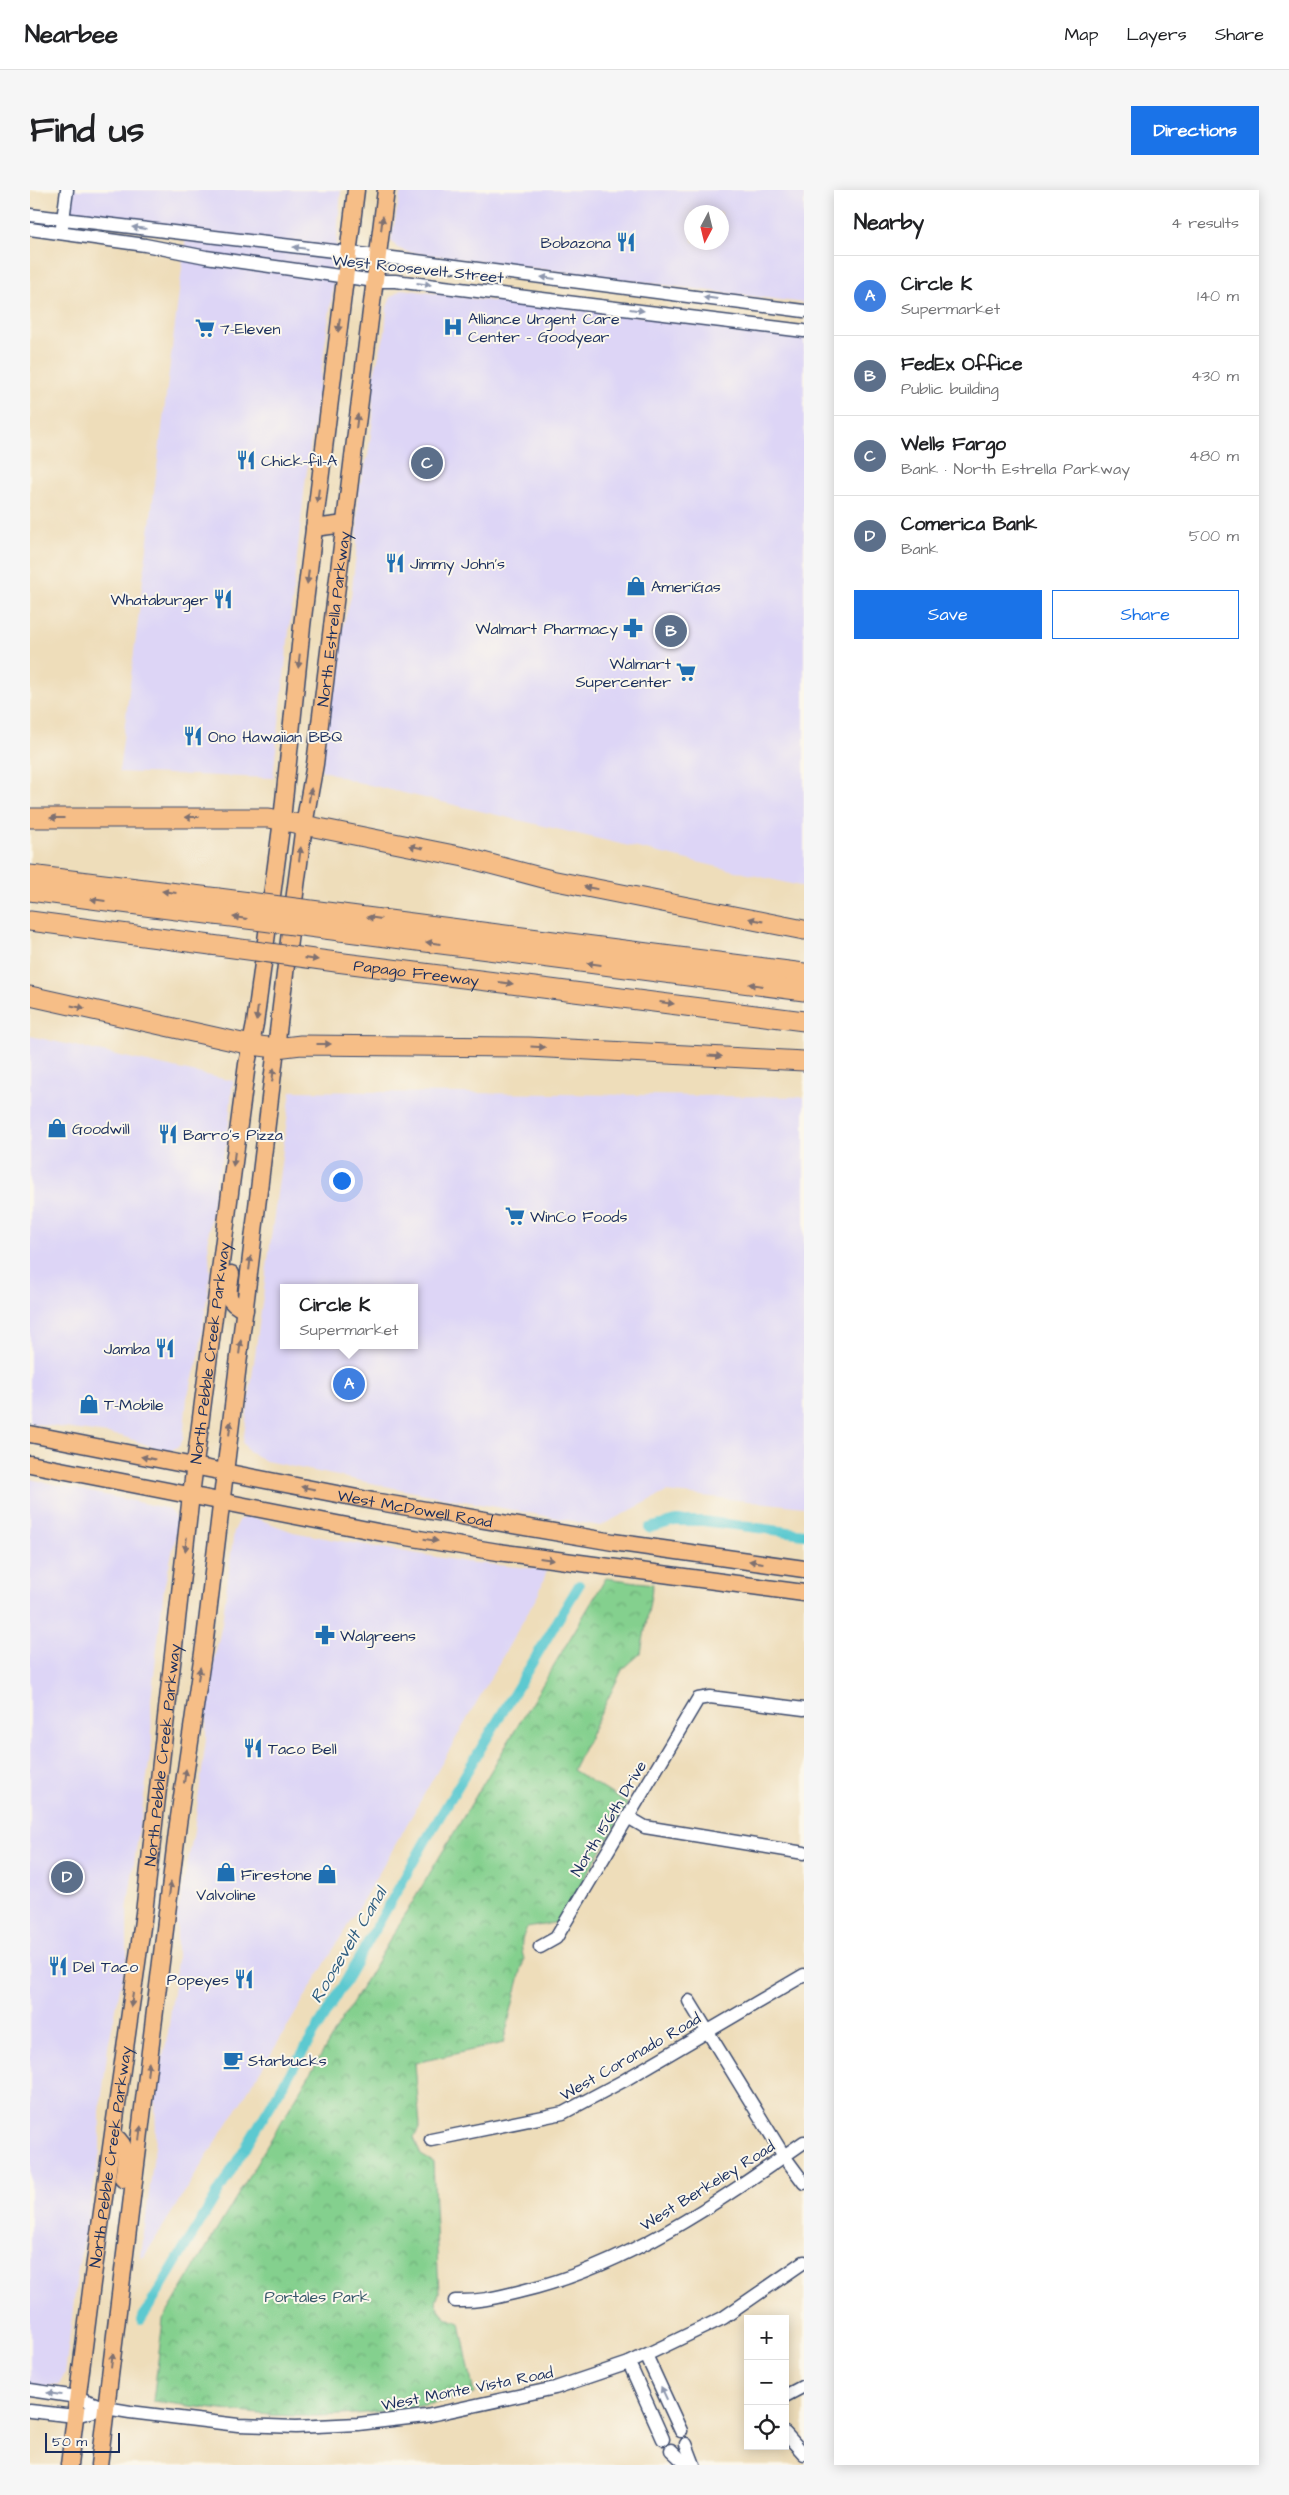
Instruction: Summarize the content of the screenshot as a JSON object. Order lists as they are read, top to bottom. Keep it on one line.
{"streets":{"highway":["Papago Freeway"],"main road":["North Estrella Parkway","North Pebble Creek Parkway","West McDowell Road"],"street":["West Roosevelt Street","North 156th Drive","West Coronado Road","West Berkeley Road","West Monte Vista Road"]},"crossings":[["West Roosevelt Street","North Estrella Parkway"],["North Estrella Parkway","North Pebble Creek Parkway"],["North Pebble Creek Parkway","West McDowell Road"],["North Pebble Creek Parkway","West Monte Vista Road"]],"water":["Roosevelt Canal"],"parks":["Portales Park"],"places":{"restaurant":["Bobazona","Chick-fil-A","Jimmy John's","Whataburger","Ono Hawaiian BBQ","Barro's Pizza","Jamba","Taco Bell","Del Taco","Popeyes"],"hospital":["Alliance Urgent Care Center - Goodyear"],"supermarket":["7-Eleven","Walmart Supercenter","WinCo Foods"],"shop":["AmeriGas","Goodwill","T-Mobile","Valvoline","Firestone"],"pharmacy":["Walmart Pharmacy","Walgreens"],"cafe":["Starbucks"]},"scale_bar":"50 m","north":"bottom","page":{"header":"Nearbee","nav":["Map","Layers","Share"],"title":"Find us","buttons":["Directions",["Save","Share"]],"heading":["Nearby","4 results"],"list":[{"mark":"A","name":"Circle K","note":"Supermarket","value":"140 m"},{"mark":"B","name":"FedEx Office","note":"Public building","value":"430 m"},{"mark":"C","name":"Wells Fargo","note":"Bank · North Estrella Parkway","value":"480 m"},{"mark":"D","name":"Comerica Bank","note":"Bank","value":"500 m"}],"pins":["C","B","A","D"],"popup":["Circle K","Supermarket"],"map_buttons":["+","−"],"scale":"50 m"}}
